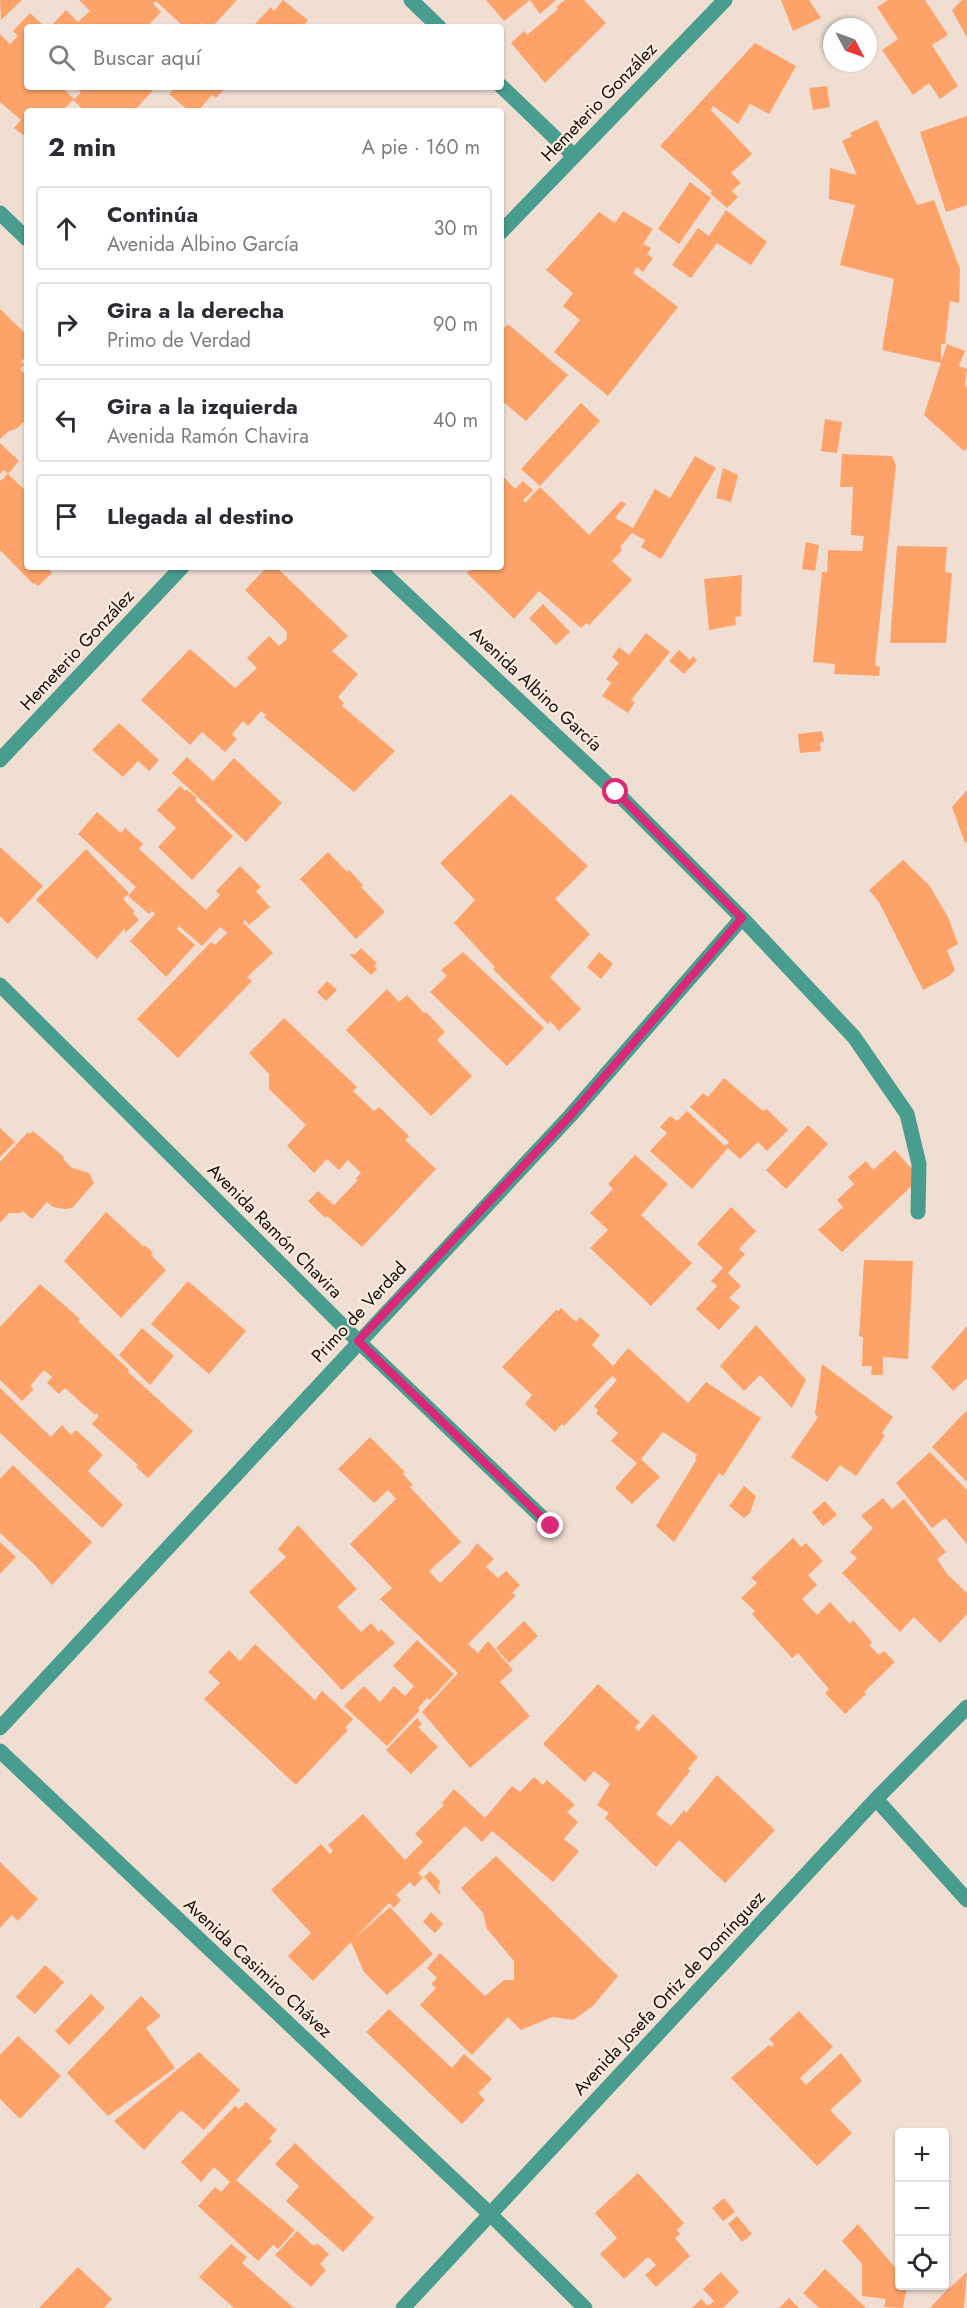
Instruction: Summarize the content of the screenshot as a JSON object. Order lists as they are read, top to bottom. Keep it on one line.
{"streets":{"street":["Hemeterio González","Avenida Albino García","Avenida Ramón Chavira","Primo de Verdad","Avenida Casimiro Chávez","Avenida Josefa Ortiz de Domínguez"]},"crossings":[["Avenida Albino García","Primo de Verdad"],["Avenida Ramón Chavira","Primo de Verdad"],["Avenida Casimiro Chávez","Avenida Josefa Ortiz de Domínguez"]],"north":"bottom right","page":{"search":"Buscar aquí","heading":["2 min","A pie · 160 m"],"list":[["Continúa","Avenida Albino García","30 m"],["Gira a la derecha","Primo de Verdad","90 m"],["Gira a la izquierda","Avenida Ramón Chavira","40 m"],"Llegada al destino"],"map_buttons":["+","−"]}}
